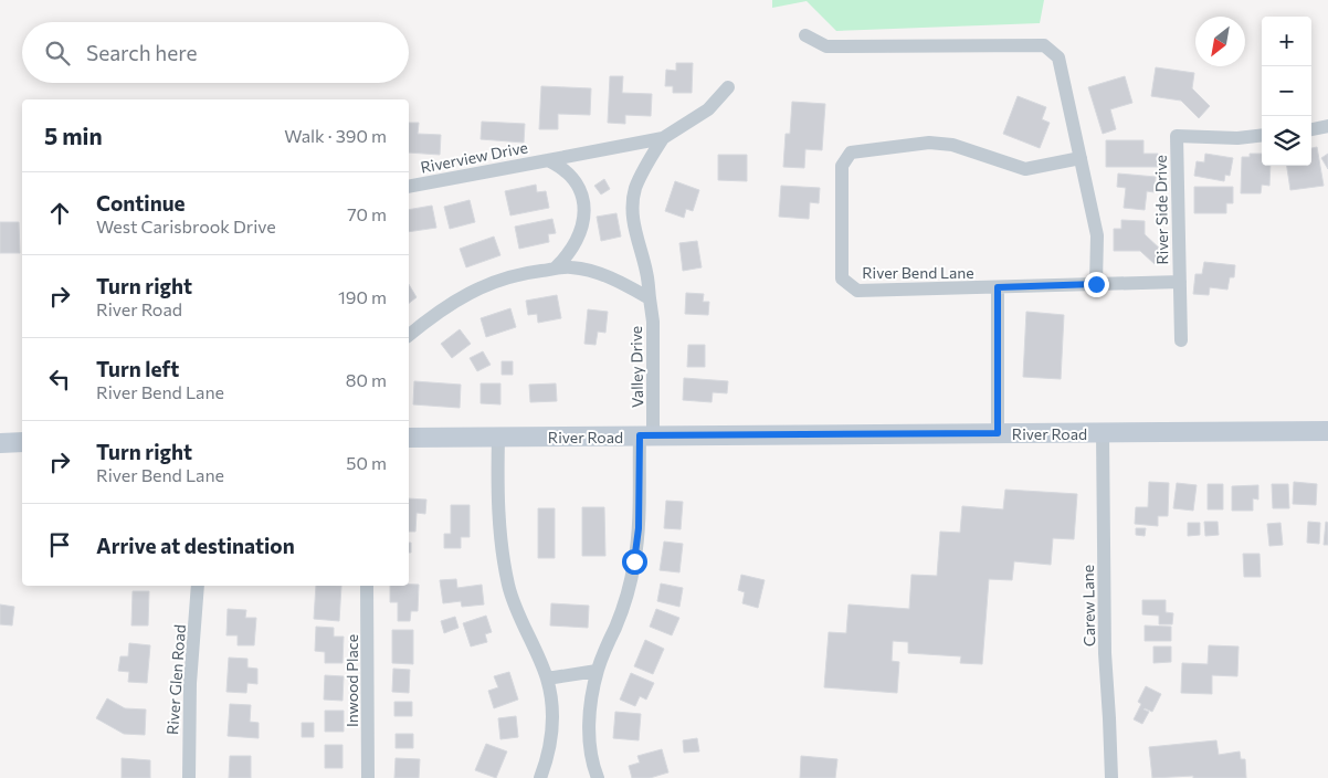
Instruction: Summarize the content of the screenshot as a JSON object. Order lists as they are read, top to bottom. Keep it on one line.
{"streets":{"street":["Riverview Drive","River Side Drive","River Bend Lane","Valley Drive","River Road","Carew Lane","River Glen Road","Inwood Place"]},"crossings":[["Riverview Drive","Valley Drive"],["River Side Drive","River Bend Lane"],["Valley Drive","River Road"],["River Road","Carew Lane"]],"north":"bottom left","page":{"map_buttons":["+","−"],"search":"Search here","heading":["5 min","Walk · 390 m"],"list":[["Continue","West Carisbrook Drive","70 m"],["Turn right","River Road","190 m"],["Turn left","River Bend Lane","80 m"],["Turn right","River Bend Lane","50 m"],"Arrive at destination"]}}
